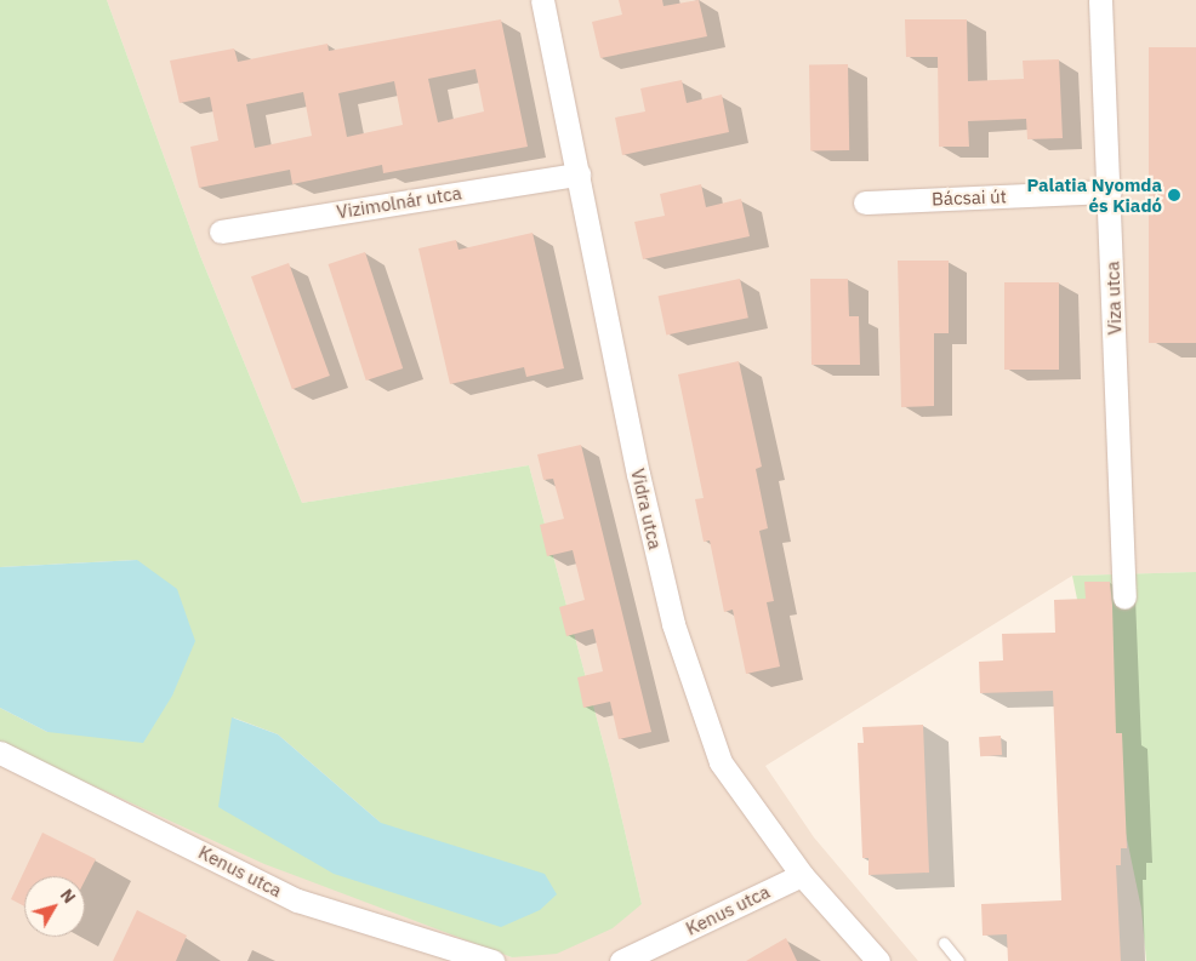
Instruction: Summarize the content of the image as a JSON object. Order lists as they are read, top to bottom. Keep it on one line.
{"streets":{"street":["Bácsai út","Vizimolnár utca","Viza utca","Vidra utca","Kenus utca"]},"crossings":[["Bácsai út","Viza utca"],["Vizimolnár utca","Vidra utca"],["Vidra utca","Kenus utca"]],"places":["Palatia Nyomda és Kiadó"],"north":"top right"}
